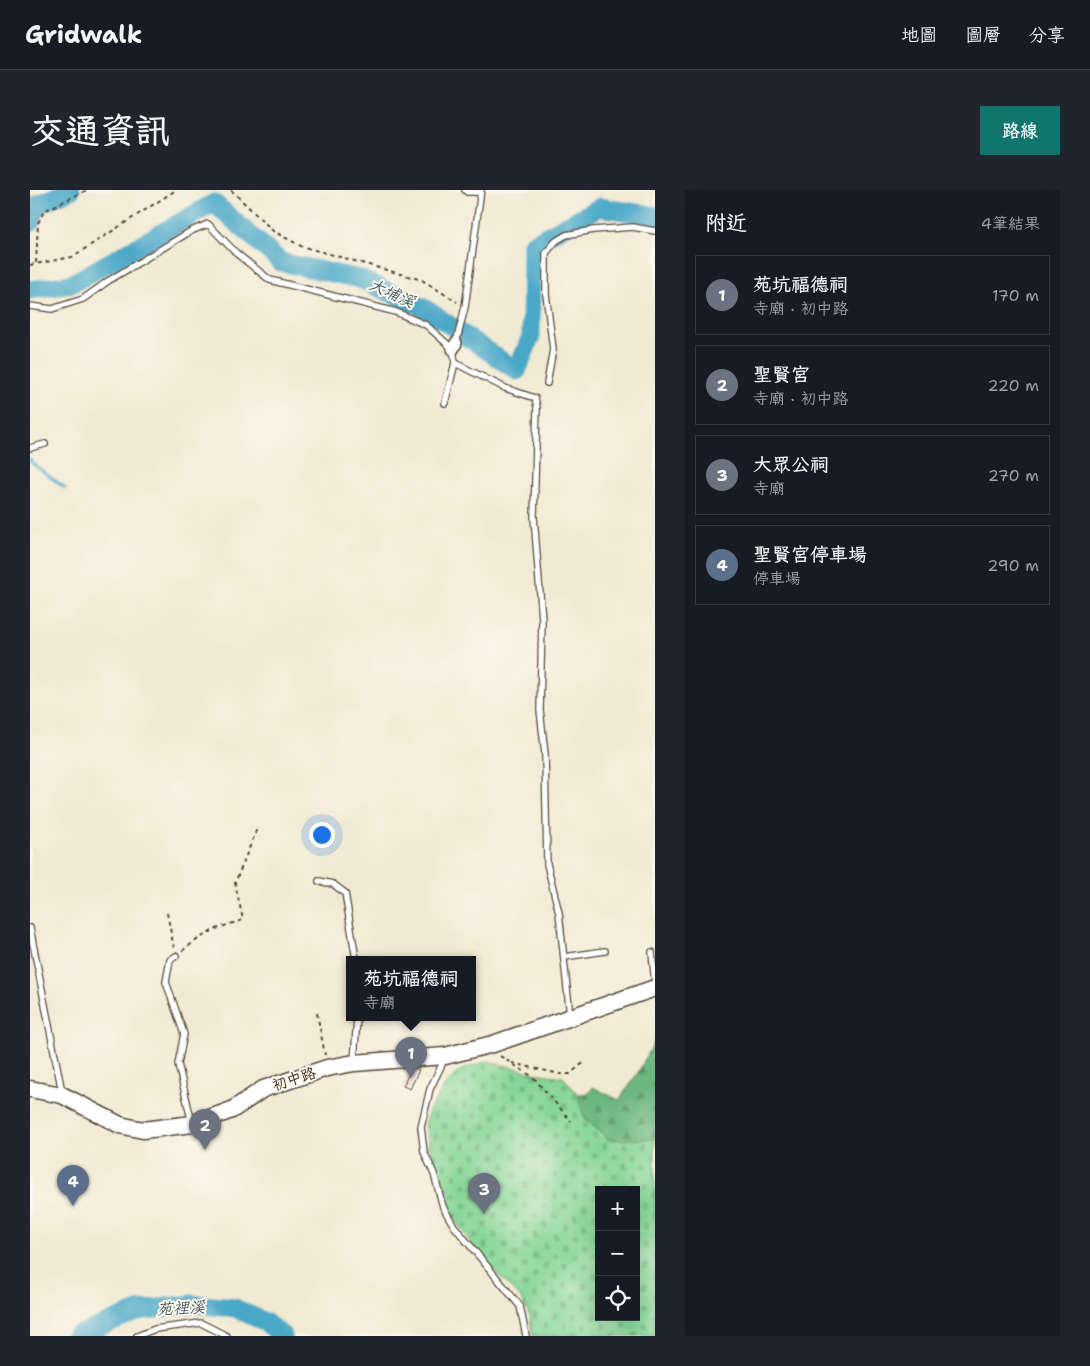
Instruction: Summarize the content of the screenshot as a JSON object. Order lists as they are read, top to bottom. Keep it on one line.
{"streets":{"street":["初中路"]},"water":["大埔溪","苑裡溪"],"page":{"header":"Gridwalk","nav":["地圖","圖層","分享"],"buttons":"路線","title":"交通資訊","heading":["附近","4筆結果"],"list":[{"mark":"1","name":"苑坑福德祠","note":"寺廟 · 初中路","value":"170 m"},{"mark":"2","name":"聖賢宮","note":"寺廟 · 初中路","value":"220 m"},{"mark":"3","name":"大眾公祠","note":"寺廟","value":"270 m"},{"mark":"4","name":"聖賢宮停車場","note":"停車場","value":"290 m"}],"popup":["苑坑福德祠","寺廟"],"pins":["1","2","4","3"],"map_buttons":["+","−"]}}
